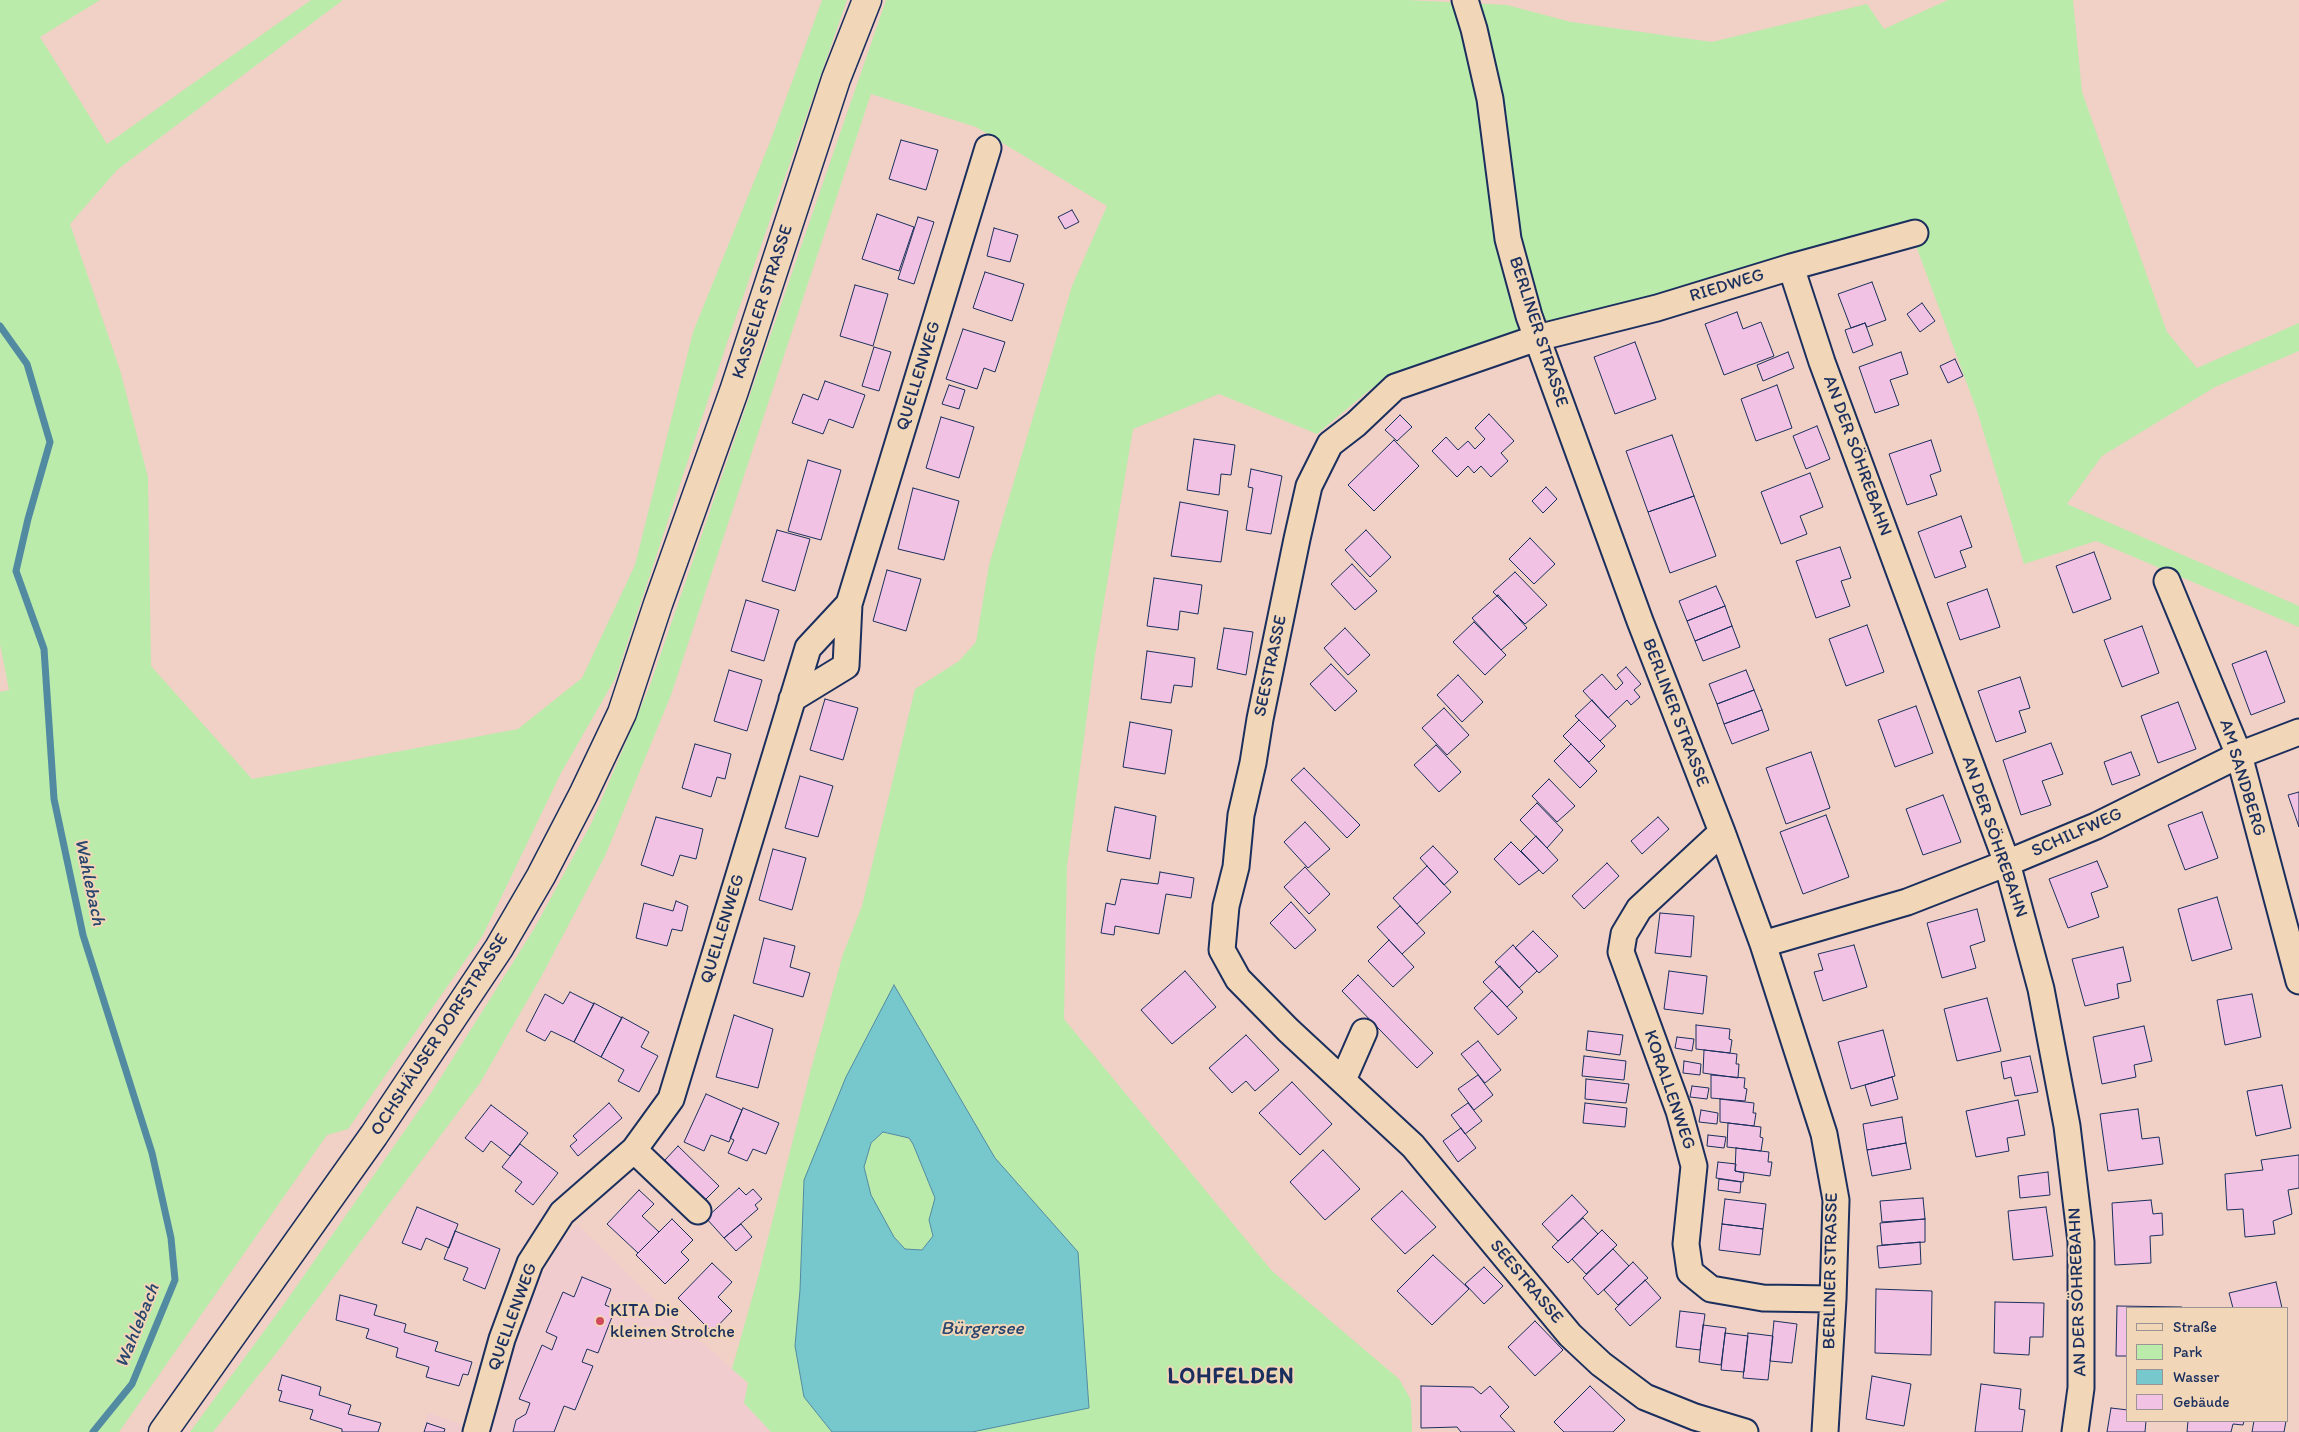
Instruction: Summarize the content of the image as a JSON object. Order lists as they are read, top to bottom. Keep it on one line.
{"streets":{"main road":["KASSELER STRASSE","OCHSHÄUSER DORFSTRASSE"],"street":["RIEDWEG","BERLINER STRASSE","QUELLENWEG","AN DER SÖHREBAHN","SEESTRASSE","AM SANDBERG","SCHILFWEG","KORALLENWEG"]},"crossings":[["RIEDWEG","BERLINER STRASSE"],["RIEDWEG","AN DER SÖHREBAHN"],["RIEDWEG","SEESTRASSE"],["KASSELER STRASSE","OCHSHÄUSER DORFSTRASSE"],["BERLINER STRASSE","SEESTRASSE"],["BERLINER STRASSE","SCHILFWEG"],["BERLINER STRASSE","KORALLENWEG"],["AN DER SÖHREBAHN","SCHILFWEG"],["AM SANDBERG","SCHILFWEG"]],"districts":["LOHFELDEN"],"water":["Wahlebach","Bürgersee"],"places":["KITA Die kleinen Strolche"],"legend":["Straße","Park","Wasser","Gebäude"]}
